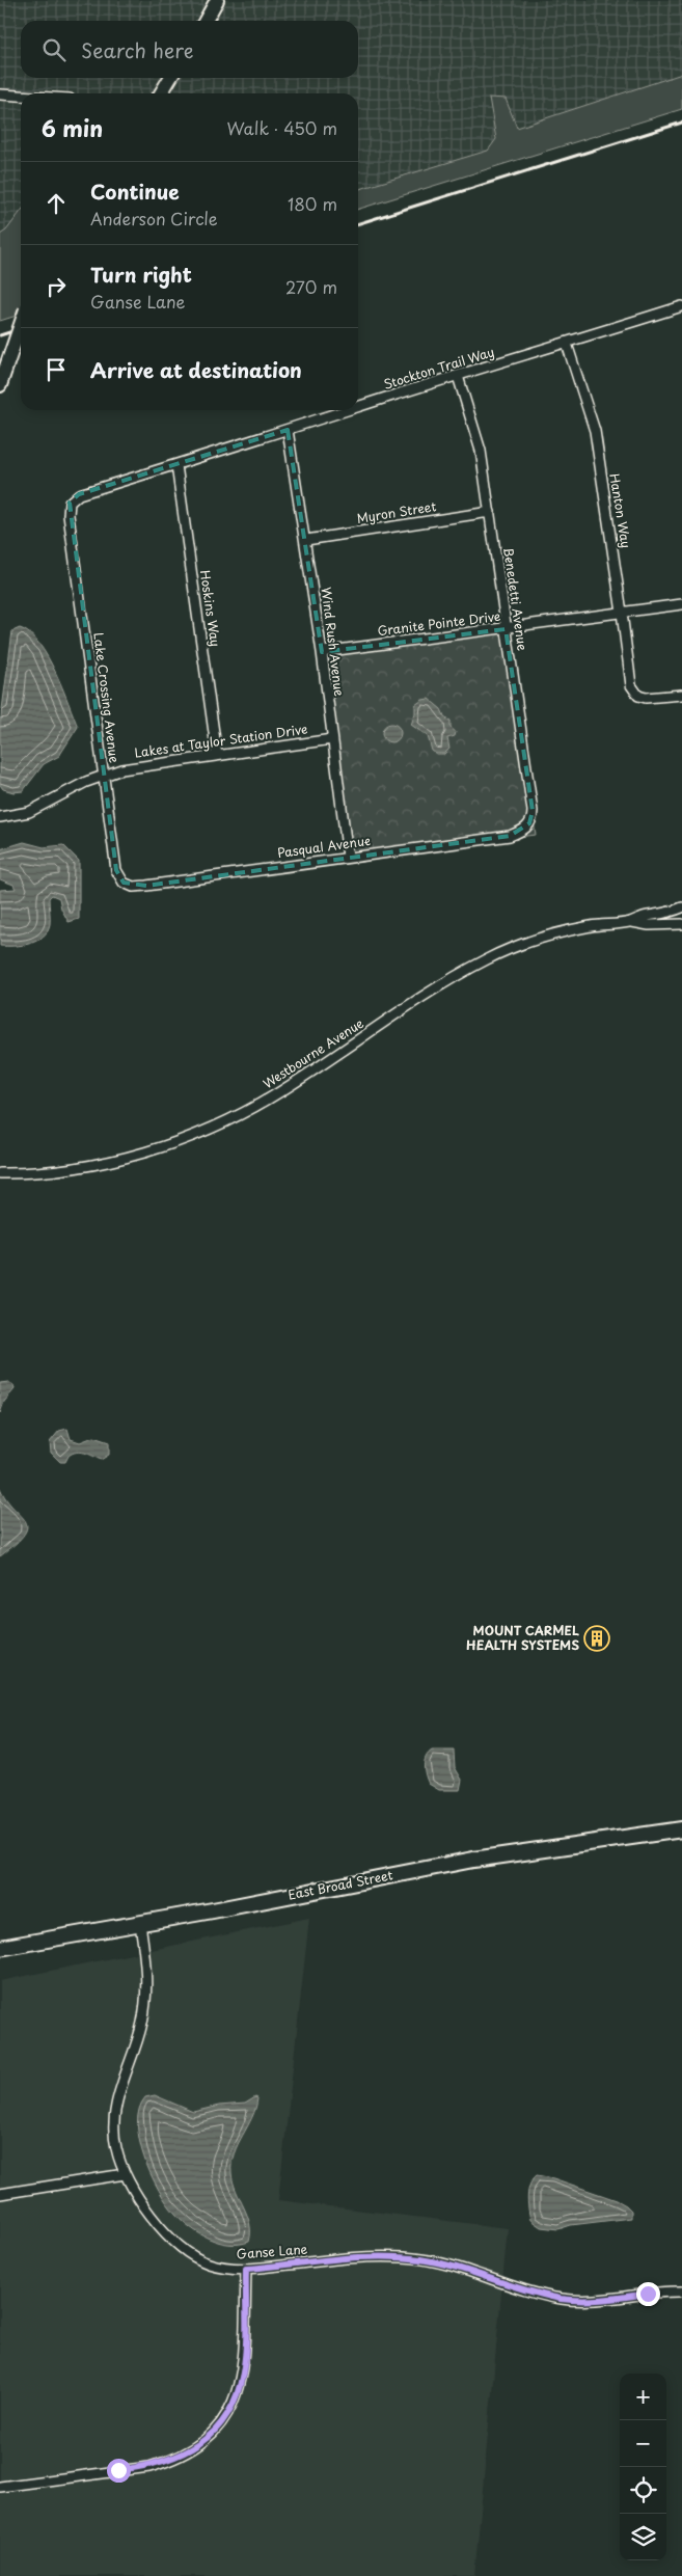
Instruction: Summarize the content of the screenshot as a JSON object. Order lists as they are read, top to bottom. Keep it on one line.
{"streets":{"highway":["East Broad Street"],"street":["Stockton Trail Way","Hanton Way","Myron Street","Benedetti Avenue","Hoskins Way","Granite Pointe Drive","Wind Rush Avenue","Lake Crossing Avenue","Lakes at Taylor Station Drive","Pasqual Avenue","Westbourne Avenue","Ganse Lane"]},"crossings":[["Stockton Trail Way","Hanton Way"],["Stockton Trail Way","Benedetti Avenue"],["Stockton Trail Way","Hoskins Way"],["Stockton Trail Way","Wind Rush Avenue"],["Stockton Trail Way","Lake Crossing Avenue"],["Hanton Way","Granite Pointe Drive"],["Myron Street","Benedetti Avenue"],["Myron Street","Wind Rush Avenue"],["Benedetti Avenue","Granite Pointe Drive"],["Benedetti Avenue","Pasqual Avenue"],["Hoskins Way","Lakes at Taylor Station Drive"],["Granite Pointe Drive","Wind Rush Avenue"],["Wind Rush Avenue","Lakes at Taylor Station Drive"],["Wind Rush Avenue","Pasqual Avenue"],["Lake Crossing Avenue","Lakes at Taylor Station Drive"],["Lake Crossing Avenue","Pasqual Avenue"],["East Broad Street","Ganse Lane"]],"places":{"building":["MOUNT CARMEL HEALTH SYSTEMS"]},"page":{"search":"Search here","heading":["6 min","Walk · 450 m"],"list":[["Continue","Anderson Circle","180 m"],["Turn right","Ganse Lane","270 m"],"Arrive at destination"],"map_buttons":["+","−"]}}
